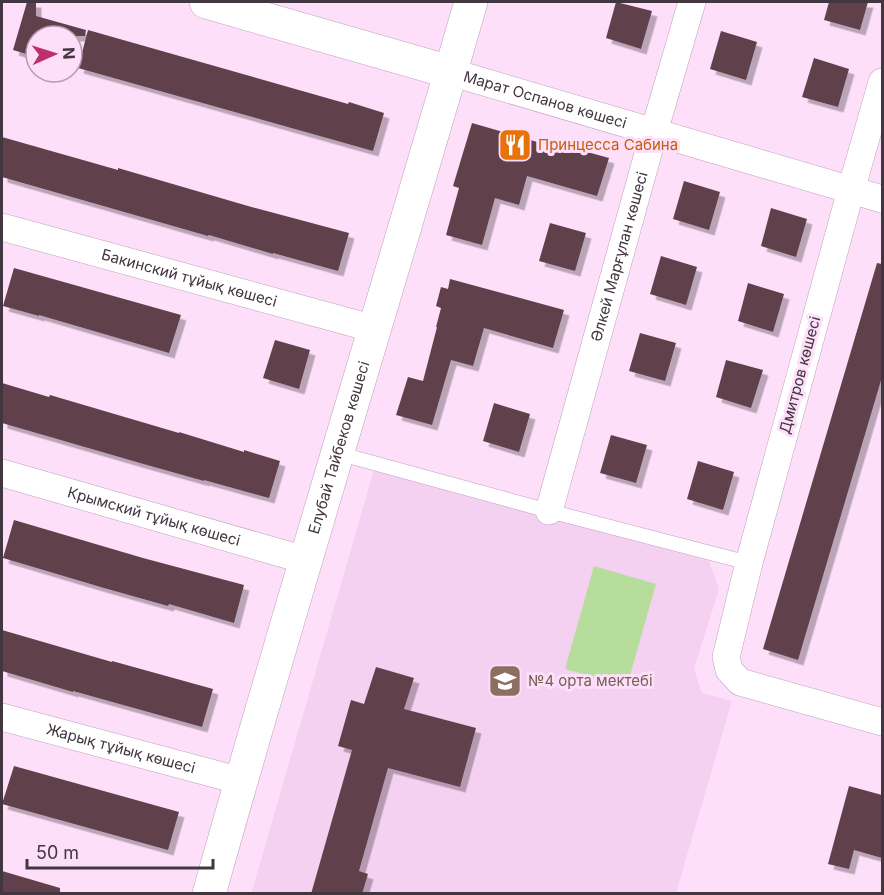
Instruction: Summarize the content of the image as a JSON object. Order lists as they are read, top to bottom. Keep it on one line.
{"streets":{"street":["Марат Оспанов көшесі","Әлкей Марғұлан көшесі","Бакинский тұйық көшесі","Дмитров көшесі","Елубай Тайбеков көшесі","Крымский тұйық көшесі","Жарық тұйық көшесі"]},"crossings":[["Марат Оспанов көшесі","Әлкей Марғұлан көшесі"],["Марат Оспанов көшесі","Дмитров көшесі"],["Марат Оспанов көшесі","Елубай Тайбеков көшесі"],["Бакинский тұйық көшесі","Елубай Тайбеков көшесі"],["Елубай Тайбеков көшесі","Крымский тұйық көшесі"],["Елубай Тайбеков көшесі","Жарық тұйық көшесі"]],"places":{"restaurant":["Принцесса Сабина"],"school or university":["№4 орта мектебі"]},"scale_bar":"50 m","north":"right"}
